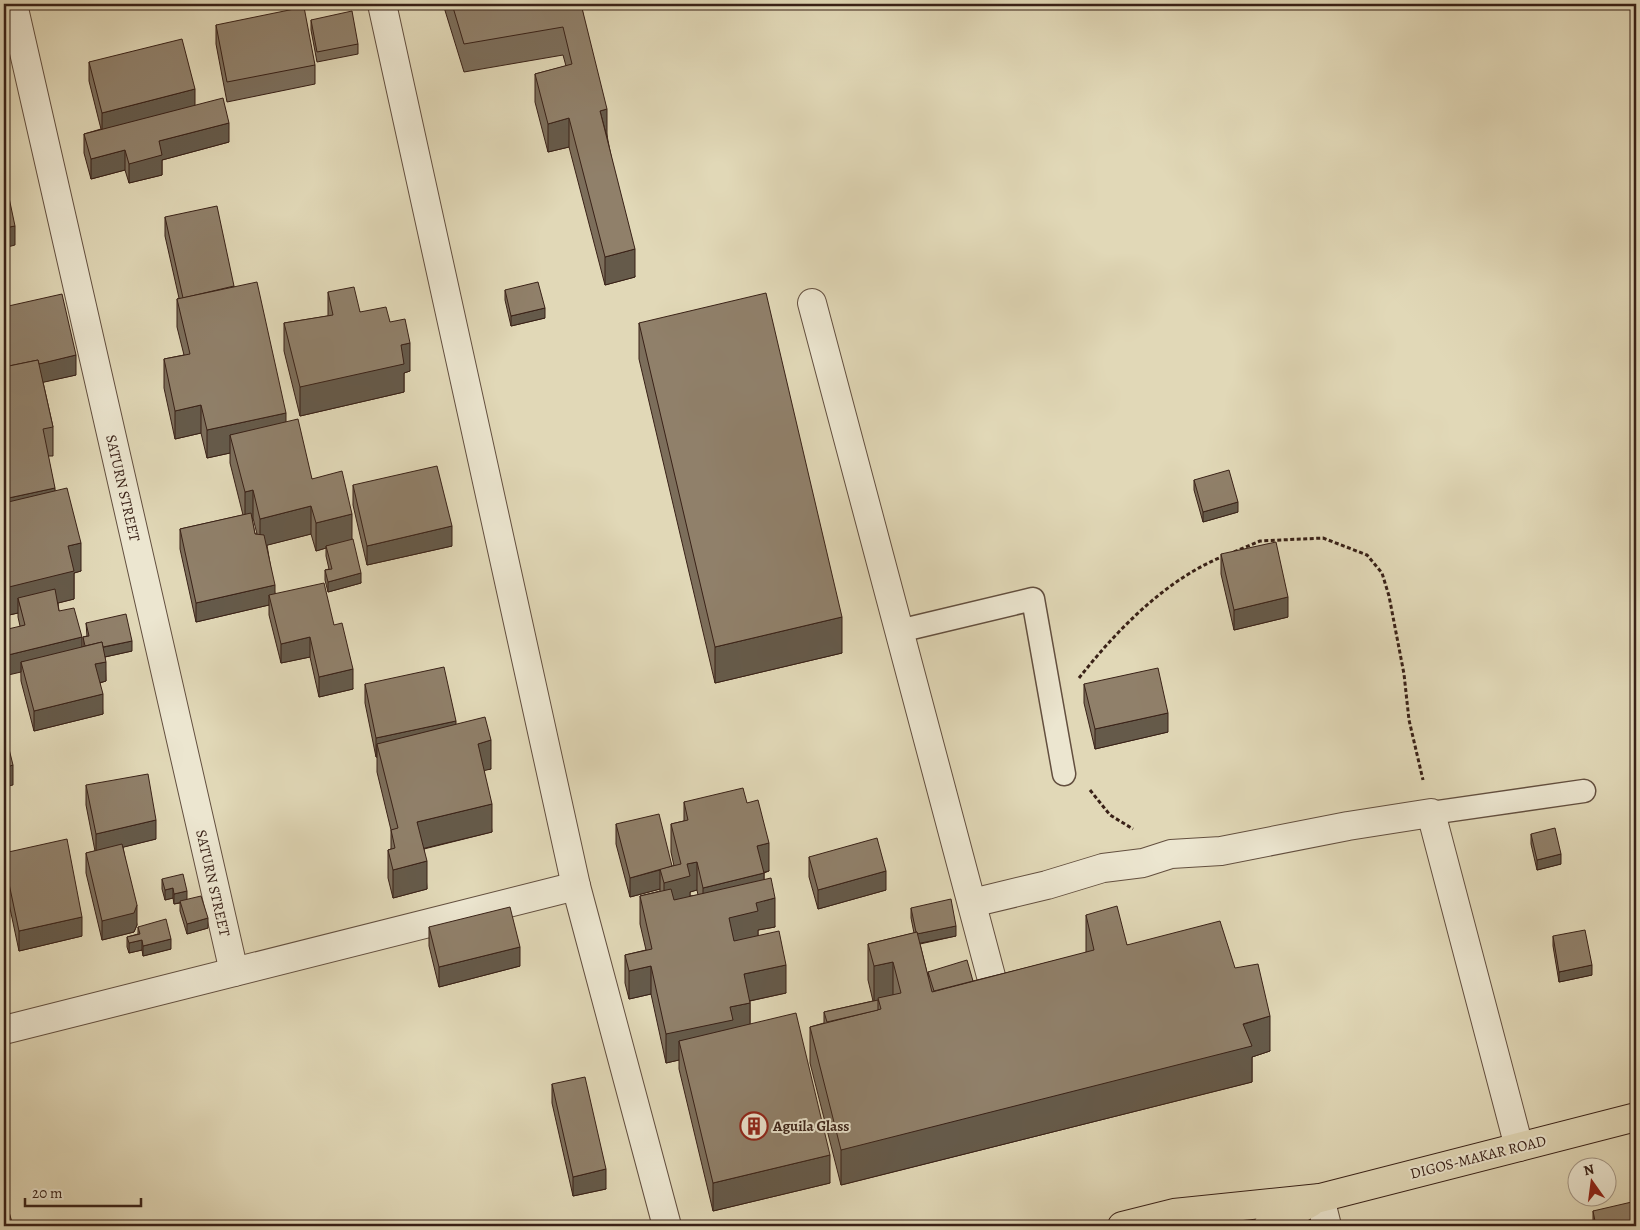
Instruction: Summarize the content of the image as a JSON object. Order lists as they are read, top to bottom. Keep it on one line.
{"streets":{"main road":["DIGOS-MAKAR ROAD"],"street":["SATURN STREET"]},"places":{"building":["Aguila Glass"]},"scale_bar":"20 m","north":"top"}
